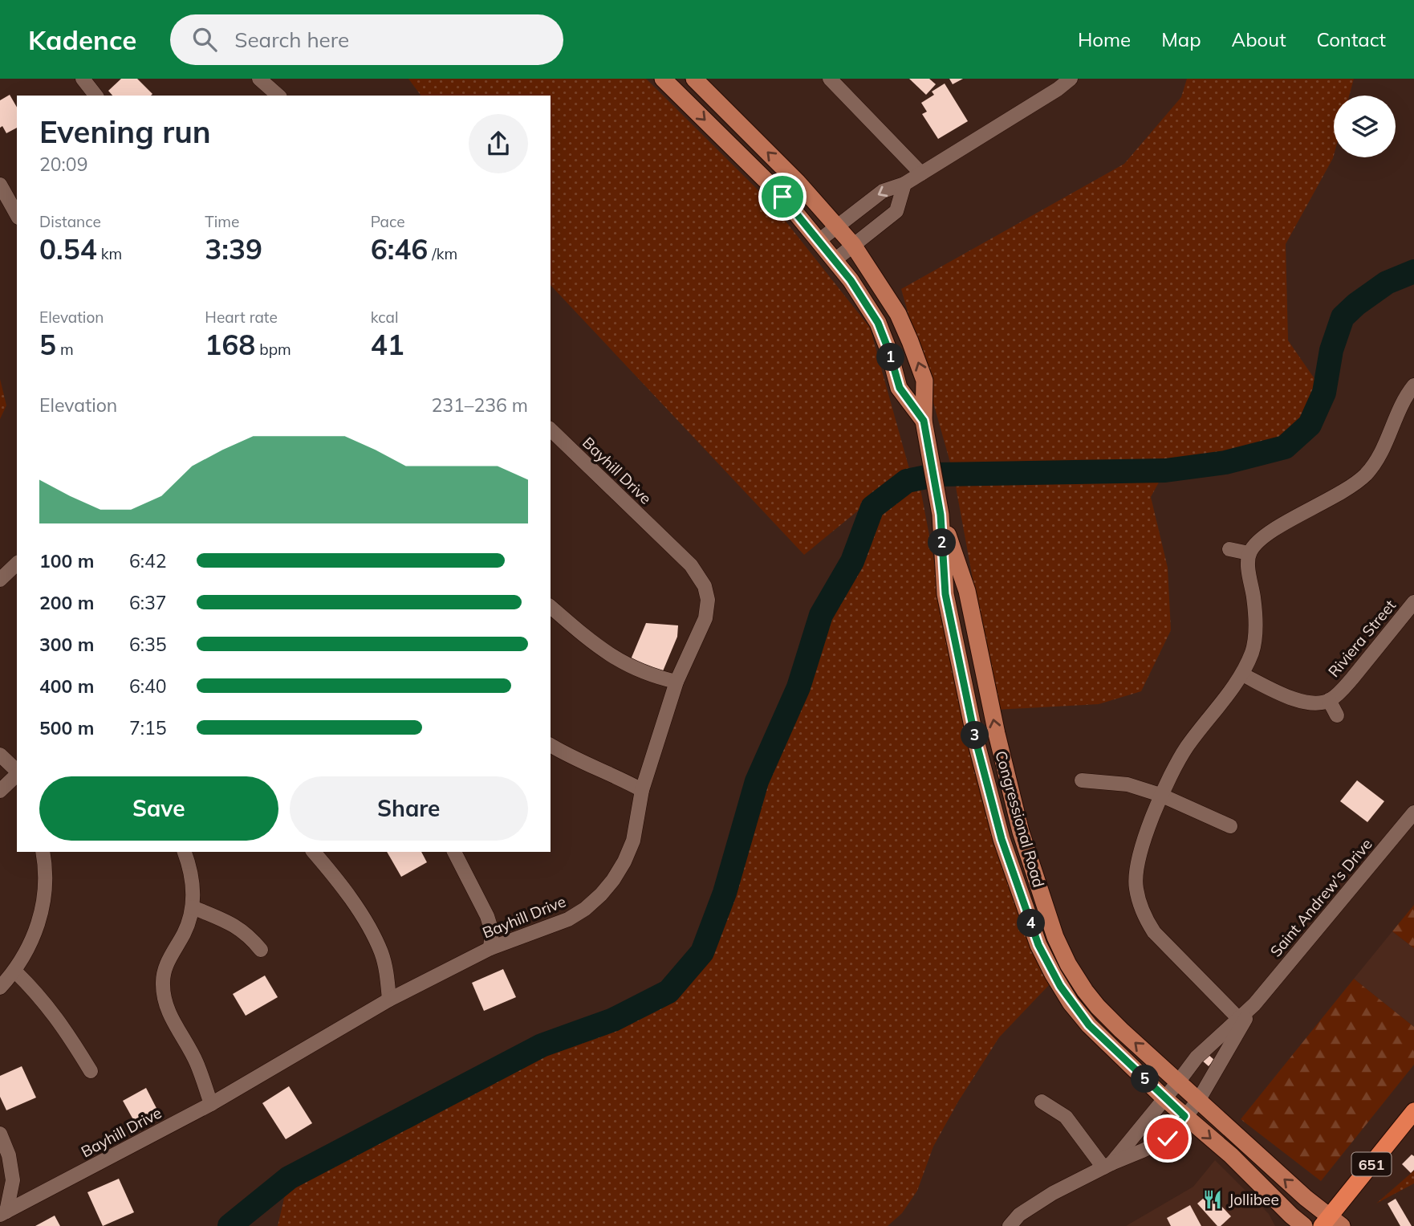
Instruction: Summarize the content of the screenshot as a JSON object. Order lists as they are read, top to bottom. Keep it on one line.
{"streets":{"highway":["651"],"main road":["Congressional Road"],"street":["Bayhill Drive","Riviera Street","Saint Andrew's Drive"]},"crossings":[["Congressional Road","Saint Andrew's Drive"],["Congressional Road","651"]],"places":{"restaurant":["Jollibee"]},"page":{"header":"Kadence","search":"Search here","nav":["Home","Map","About","Contact"],"heading":["Evening run","20:09"],"stats":[["Distance","0.54 km"],["Time","3:39"],["Pace","6:46 /km"],["Elevation","5 m"],["Heart rate","168 bpm"],["kcal","41"]],"pins":["1","2","3","4","5"],"chart":["Elevation","231–236 m"],"list":[{"name":"100 m","note":"6:42"},{"name":"200 m","note":"6:37"},{"name":"300 m","note":"6:35"},{"name":"400 m","note":"6:40"},{"name":"500 m","note":"7:15"}],"buttons":["Save","Share"]}}
